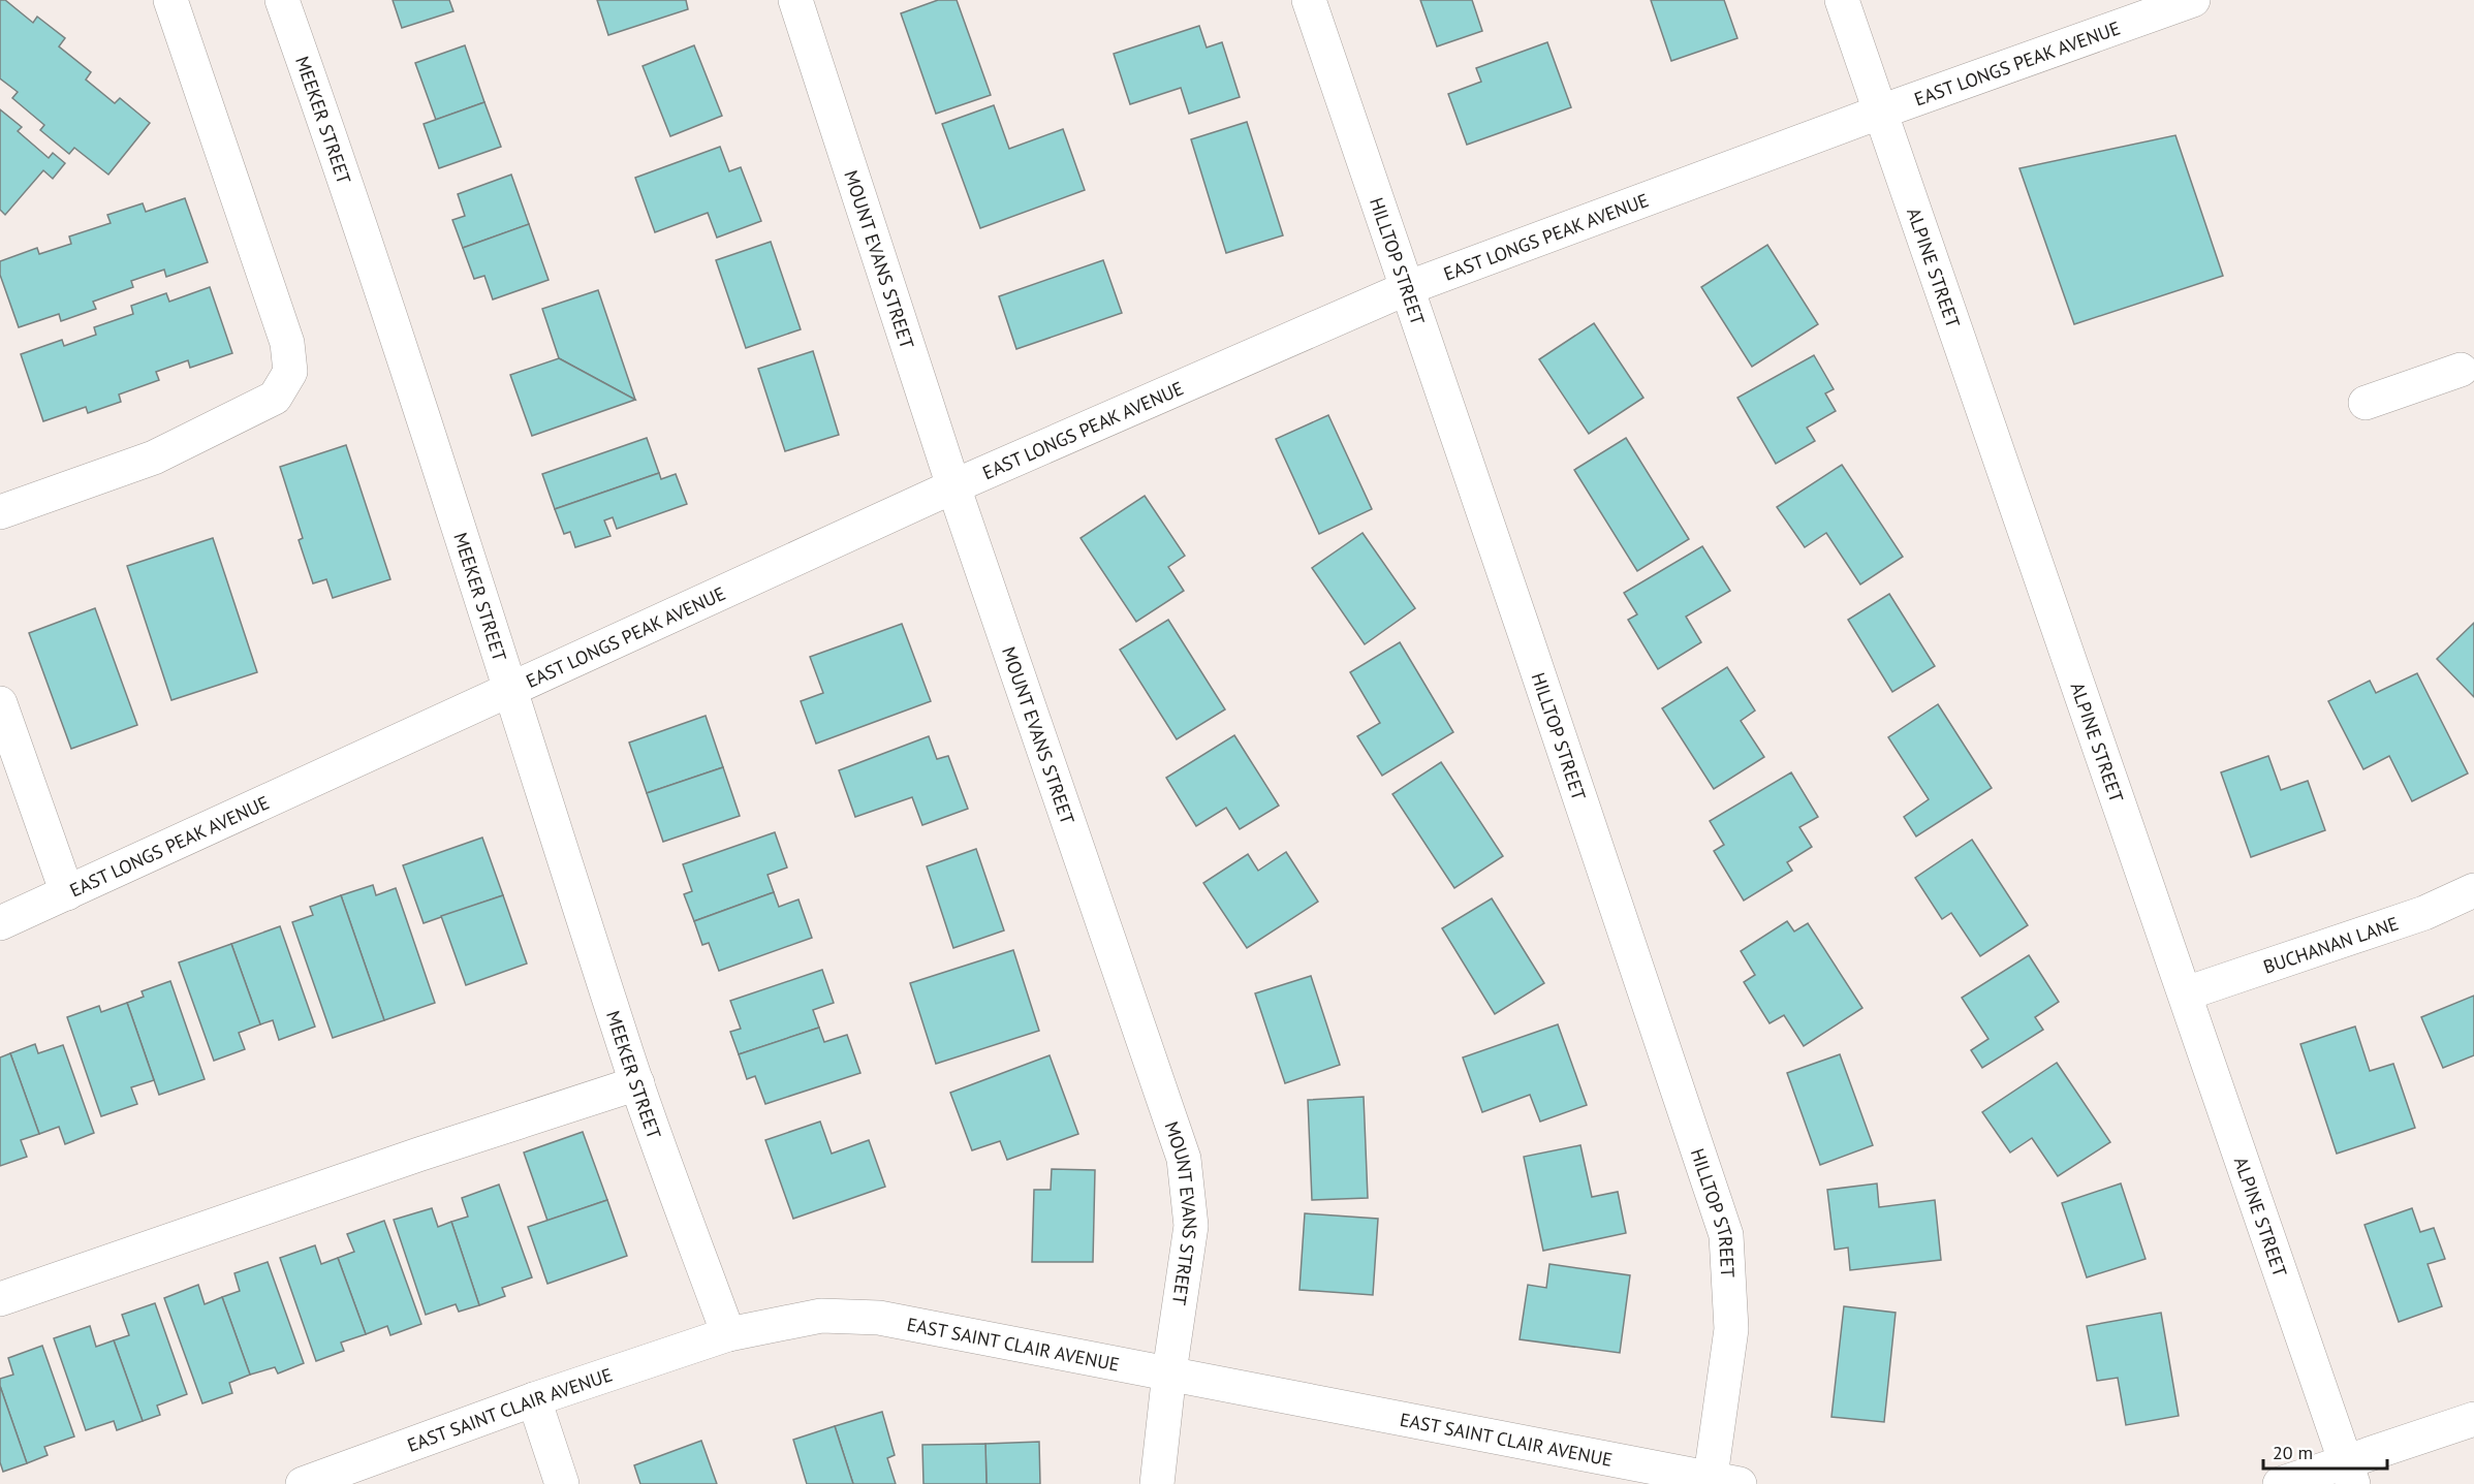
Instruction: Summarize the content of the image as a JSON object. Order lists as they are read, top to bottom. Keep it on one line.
{"streets":{"street":["EAST LONGS PEAK AVENUE","MEEKER STREET","MOUNT EVANS STREET","HILLTOP STREET","ALPINE STREET","BUCHANAN LANE","EAST SAINT CLAIR AVENUE"]},"crossings":[["EAST LONGS PEAK AVENUE","MEEKER STREET"],["EAST LONGS PEAK AVENUE","MOUNT EVANS STREET"],["EAST LONGS PEAK AVENUE","HILLTOP STREET"],["EAST LONGS PEAK AVENUE","ALPINE STREET"],["MEEKER STREET","EAST SAINT CLAIR AVENUE"],["MOUNT EVANS STREET","EAST SAINT CLAIR AVENUE"],["HILLTOP STREET","EAST SAINT CLAIR AVENUE"],["ALPINE STREET","BUCHANAN LANE"]],"scale_bar":"20 m"}
